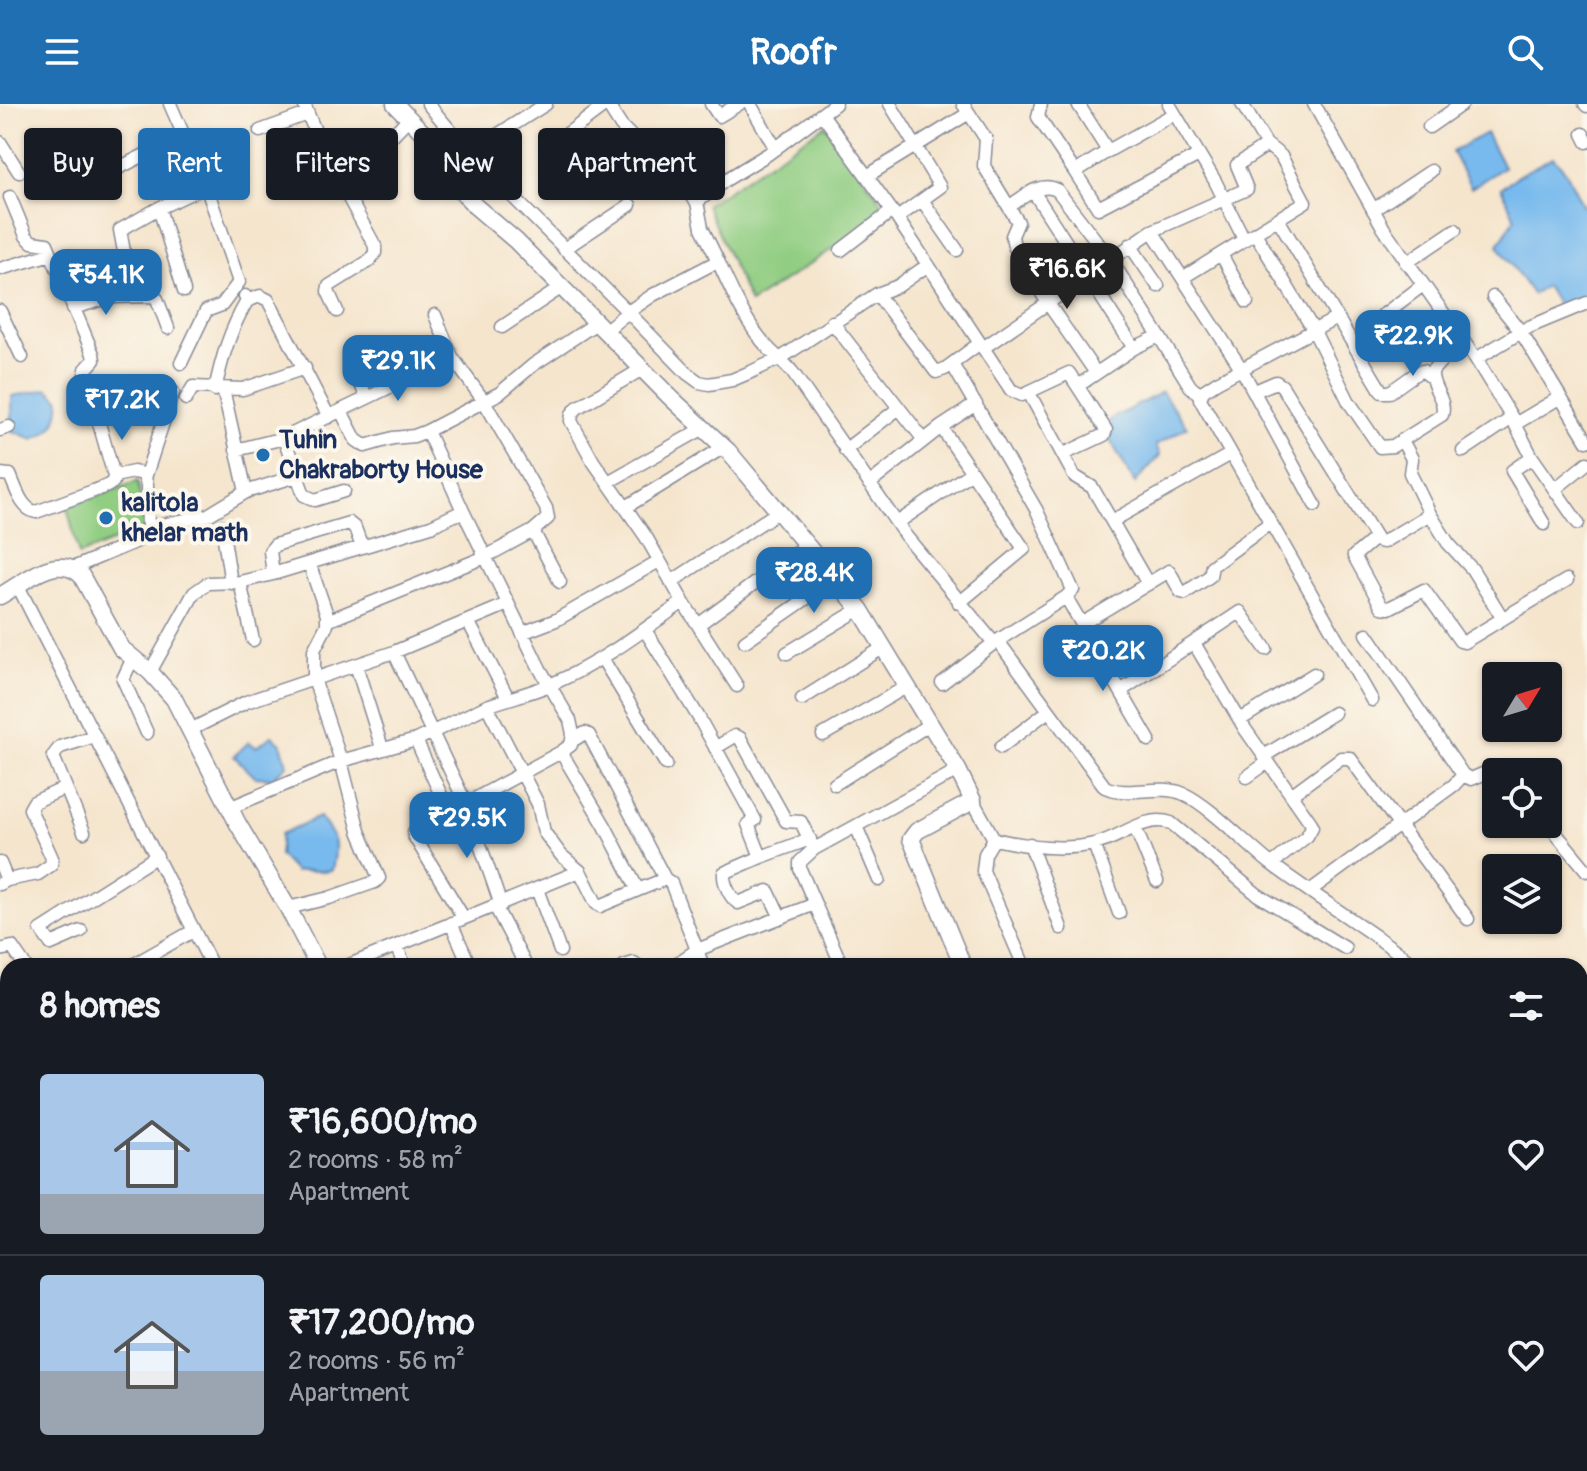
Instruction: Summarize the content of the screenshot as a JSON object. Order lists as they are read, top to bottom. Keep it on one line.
{"places":["Tuhin Chakraborty House","kalitola khelar math"],"north":"top right","page":{"header":"Roofr","chip":["Buy","Rent","Filters","New","Apartment"],"price":["₹16.6K","₹54.1K","₹22.9K","₹29.1K","₹17.2K","₹28.4K","₹20.2K","₹29.5K"],"heading":"8 homes","list":[{"name":"₹16,600/mo","note":"2 rooms · 58 m² · Apartment"},{"name":"₹17,200/mo","note":"2 rooms · 56 m² · Apartment"}]}}
